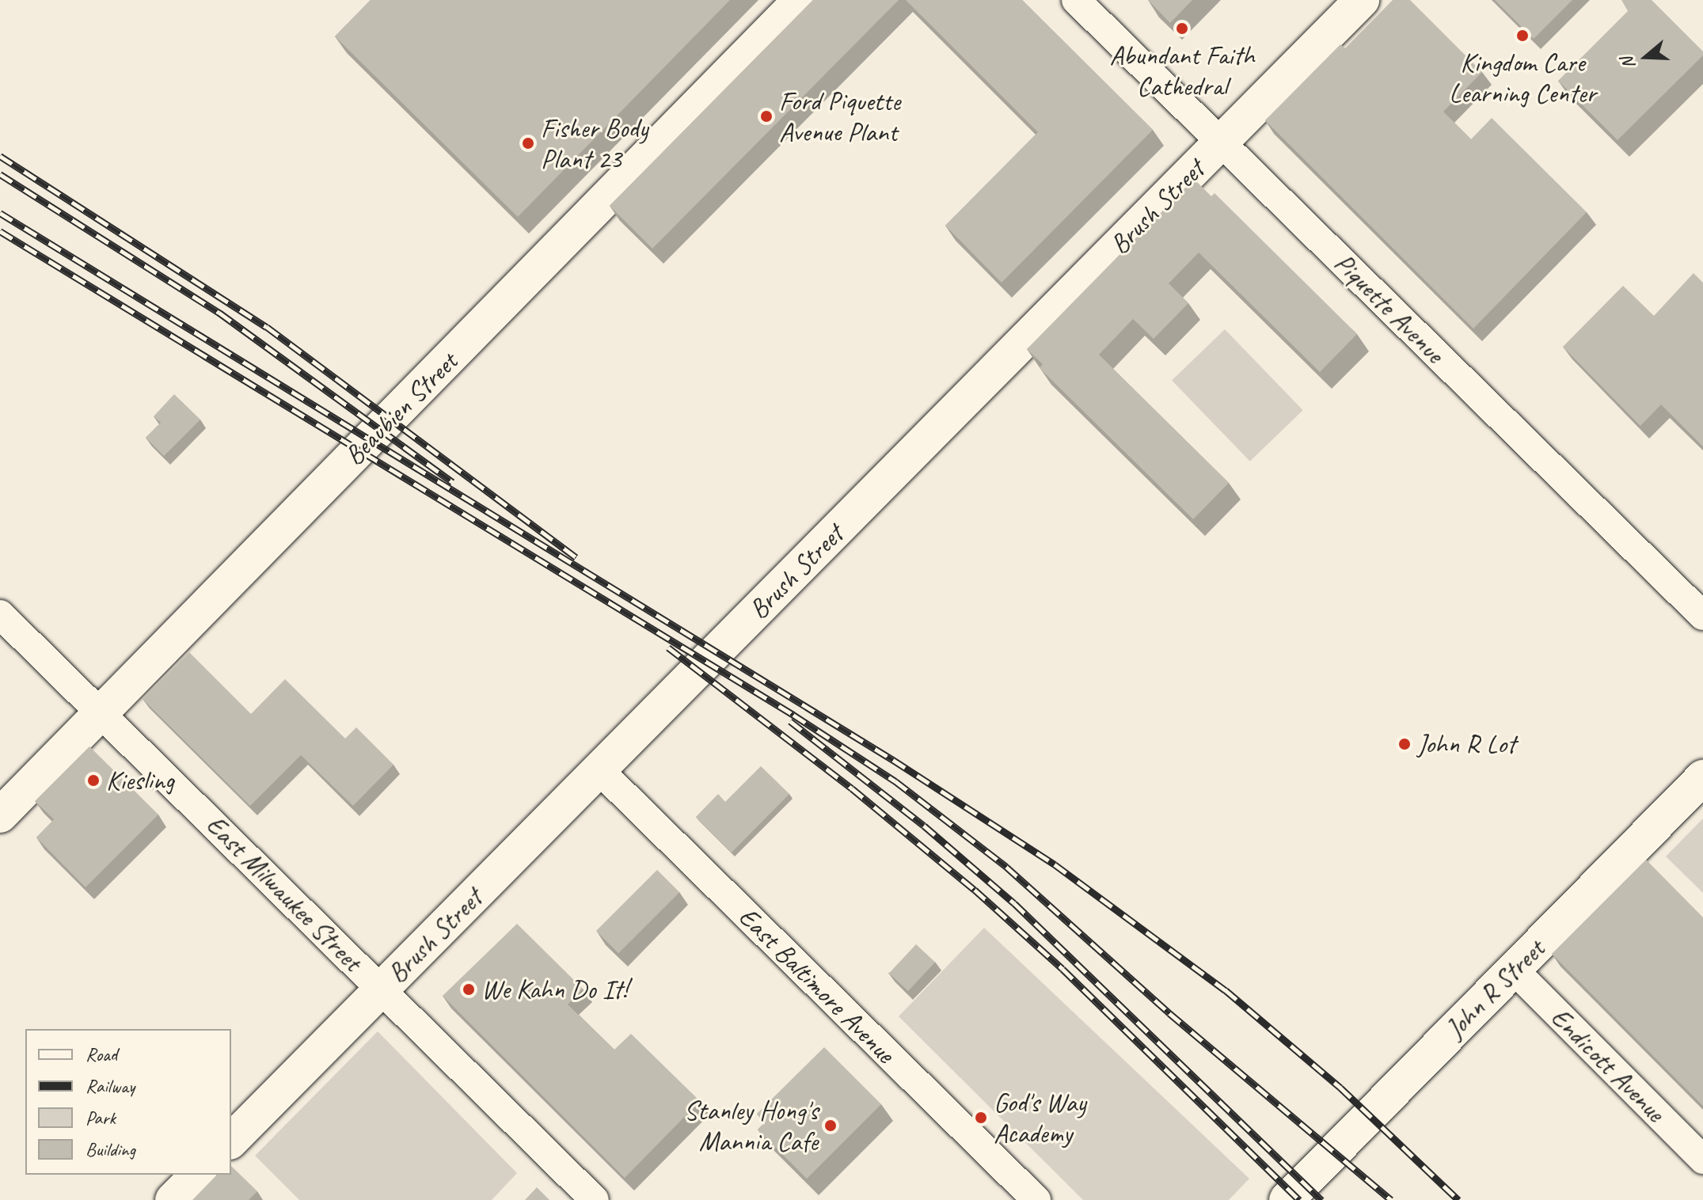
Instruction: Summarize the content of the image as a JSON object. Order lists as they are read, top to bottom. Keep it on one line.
{"streets":{"street":["Brush Street","Piquette Avenue","Beaubien Street","East Milwaukee Street","East Baltimore Avenue","John R Street","Endicott Avenue"]},"crossings":[["Brush Street","Piquette Avenue"],["Brush Street","East Milwaukee Street"],["Brush Street","East Baltimore Avenue"],["Beaubien Street","East Milwaukee Street"],["John R Street","Endicott Avenue"]],"places":["Abundant Faith Cathedral","Kingdom Care Learning Center","Ford Piquette Avenue Plant","Fisher Body Plant 23","John R Lot","Kiesling","We Kahn Do It!","God's Way Academy","Stanley Hong's Mannia Cafe"],"legend":["Road","Railway","Park","Building"],"north":"left"}
